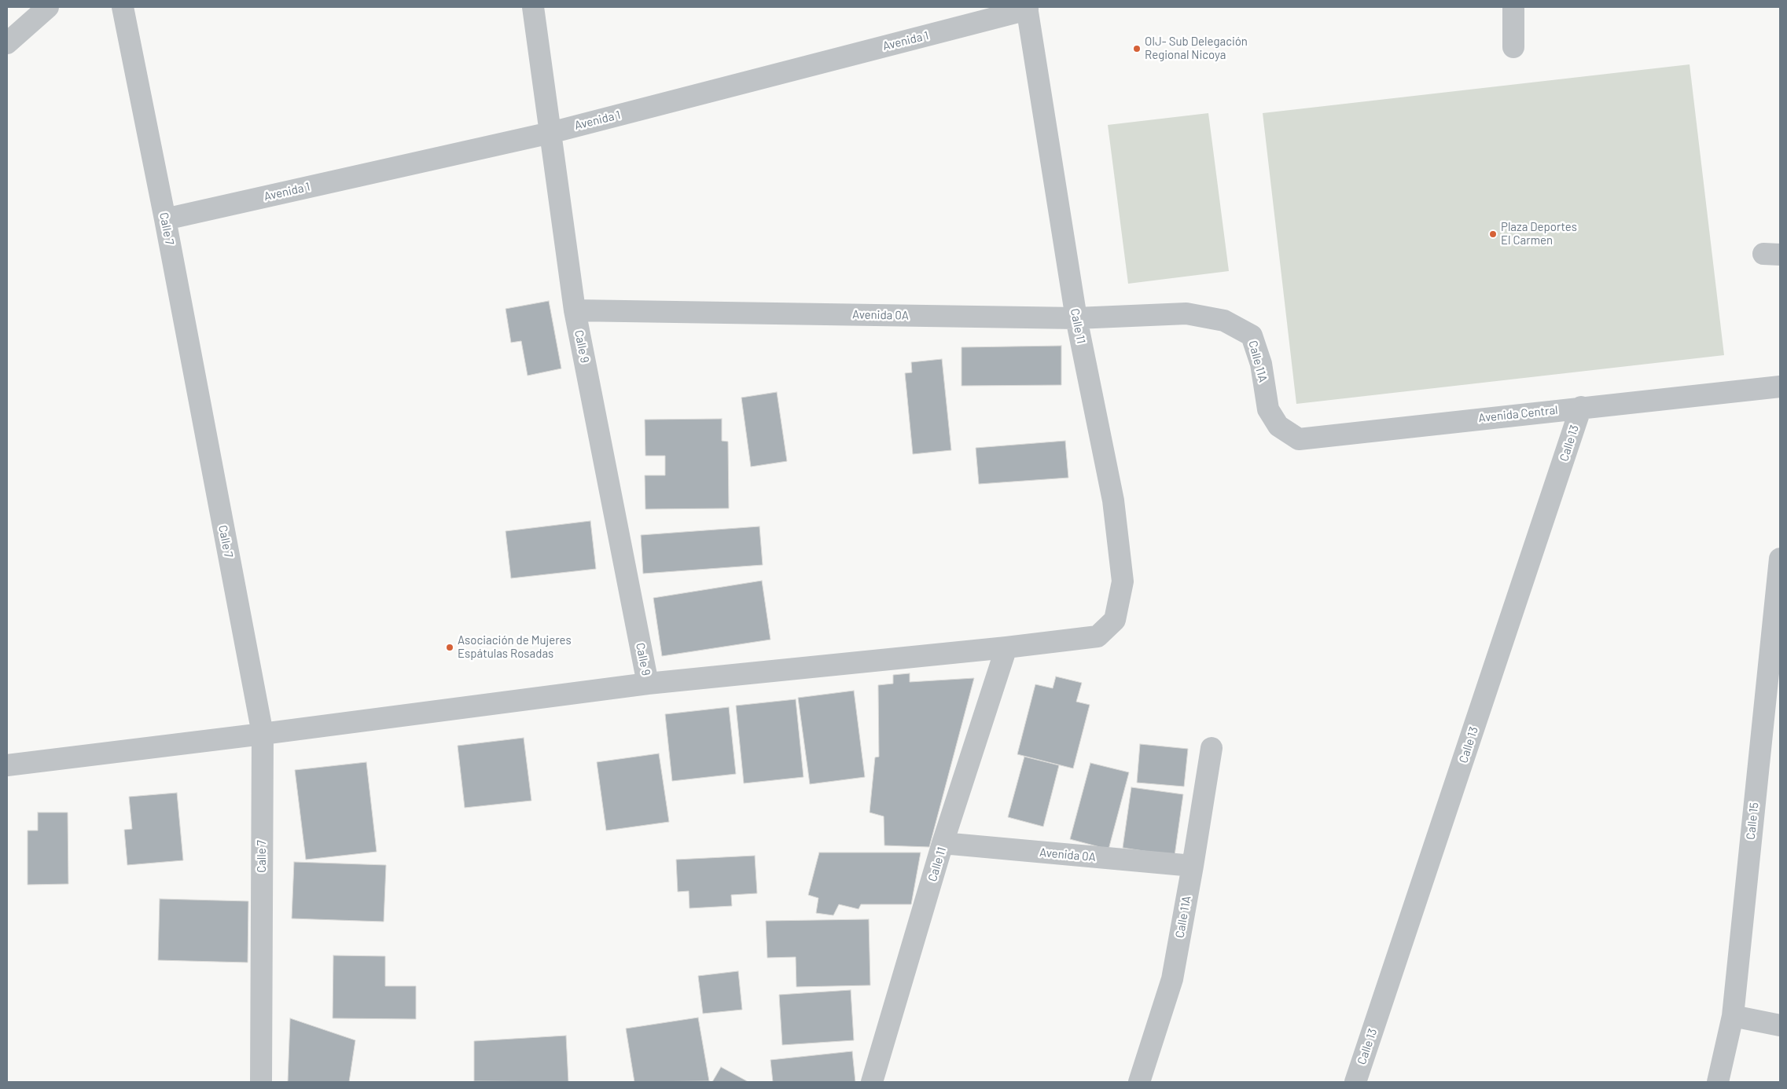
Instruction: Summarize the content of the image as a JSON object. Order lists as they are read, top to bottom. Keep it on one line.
{"streets":{"street":["Avenida 1","Calle 7","Avenida 0A","Calle 11","Calle 9","Calle 11A","Avenida Central","Calle 13","Calle 15"]},"crossings":[["Avenida 1","Calle 7"],["Avenida 1","Calle 11"],["Avenida 1","Calle 9"],["Avenida 0A","Calle 11"],["Avenida 0A","Calle 9"],["Avenida 0A","Calle 11A"],["Calle 11A","Avenida Central"],["Avenida Central","Calle 13"]],"places":["OIJ- Sub Delegación Regional Nicoya","Plaza Deportes El Carmen","Asociación de Mujeres Espátulas Rosadas"]}
